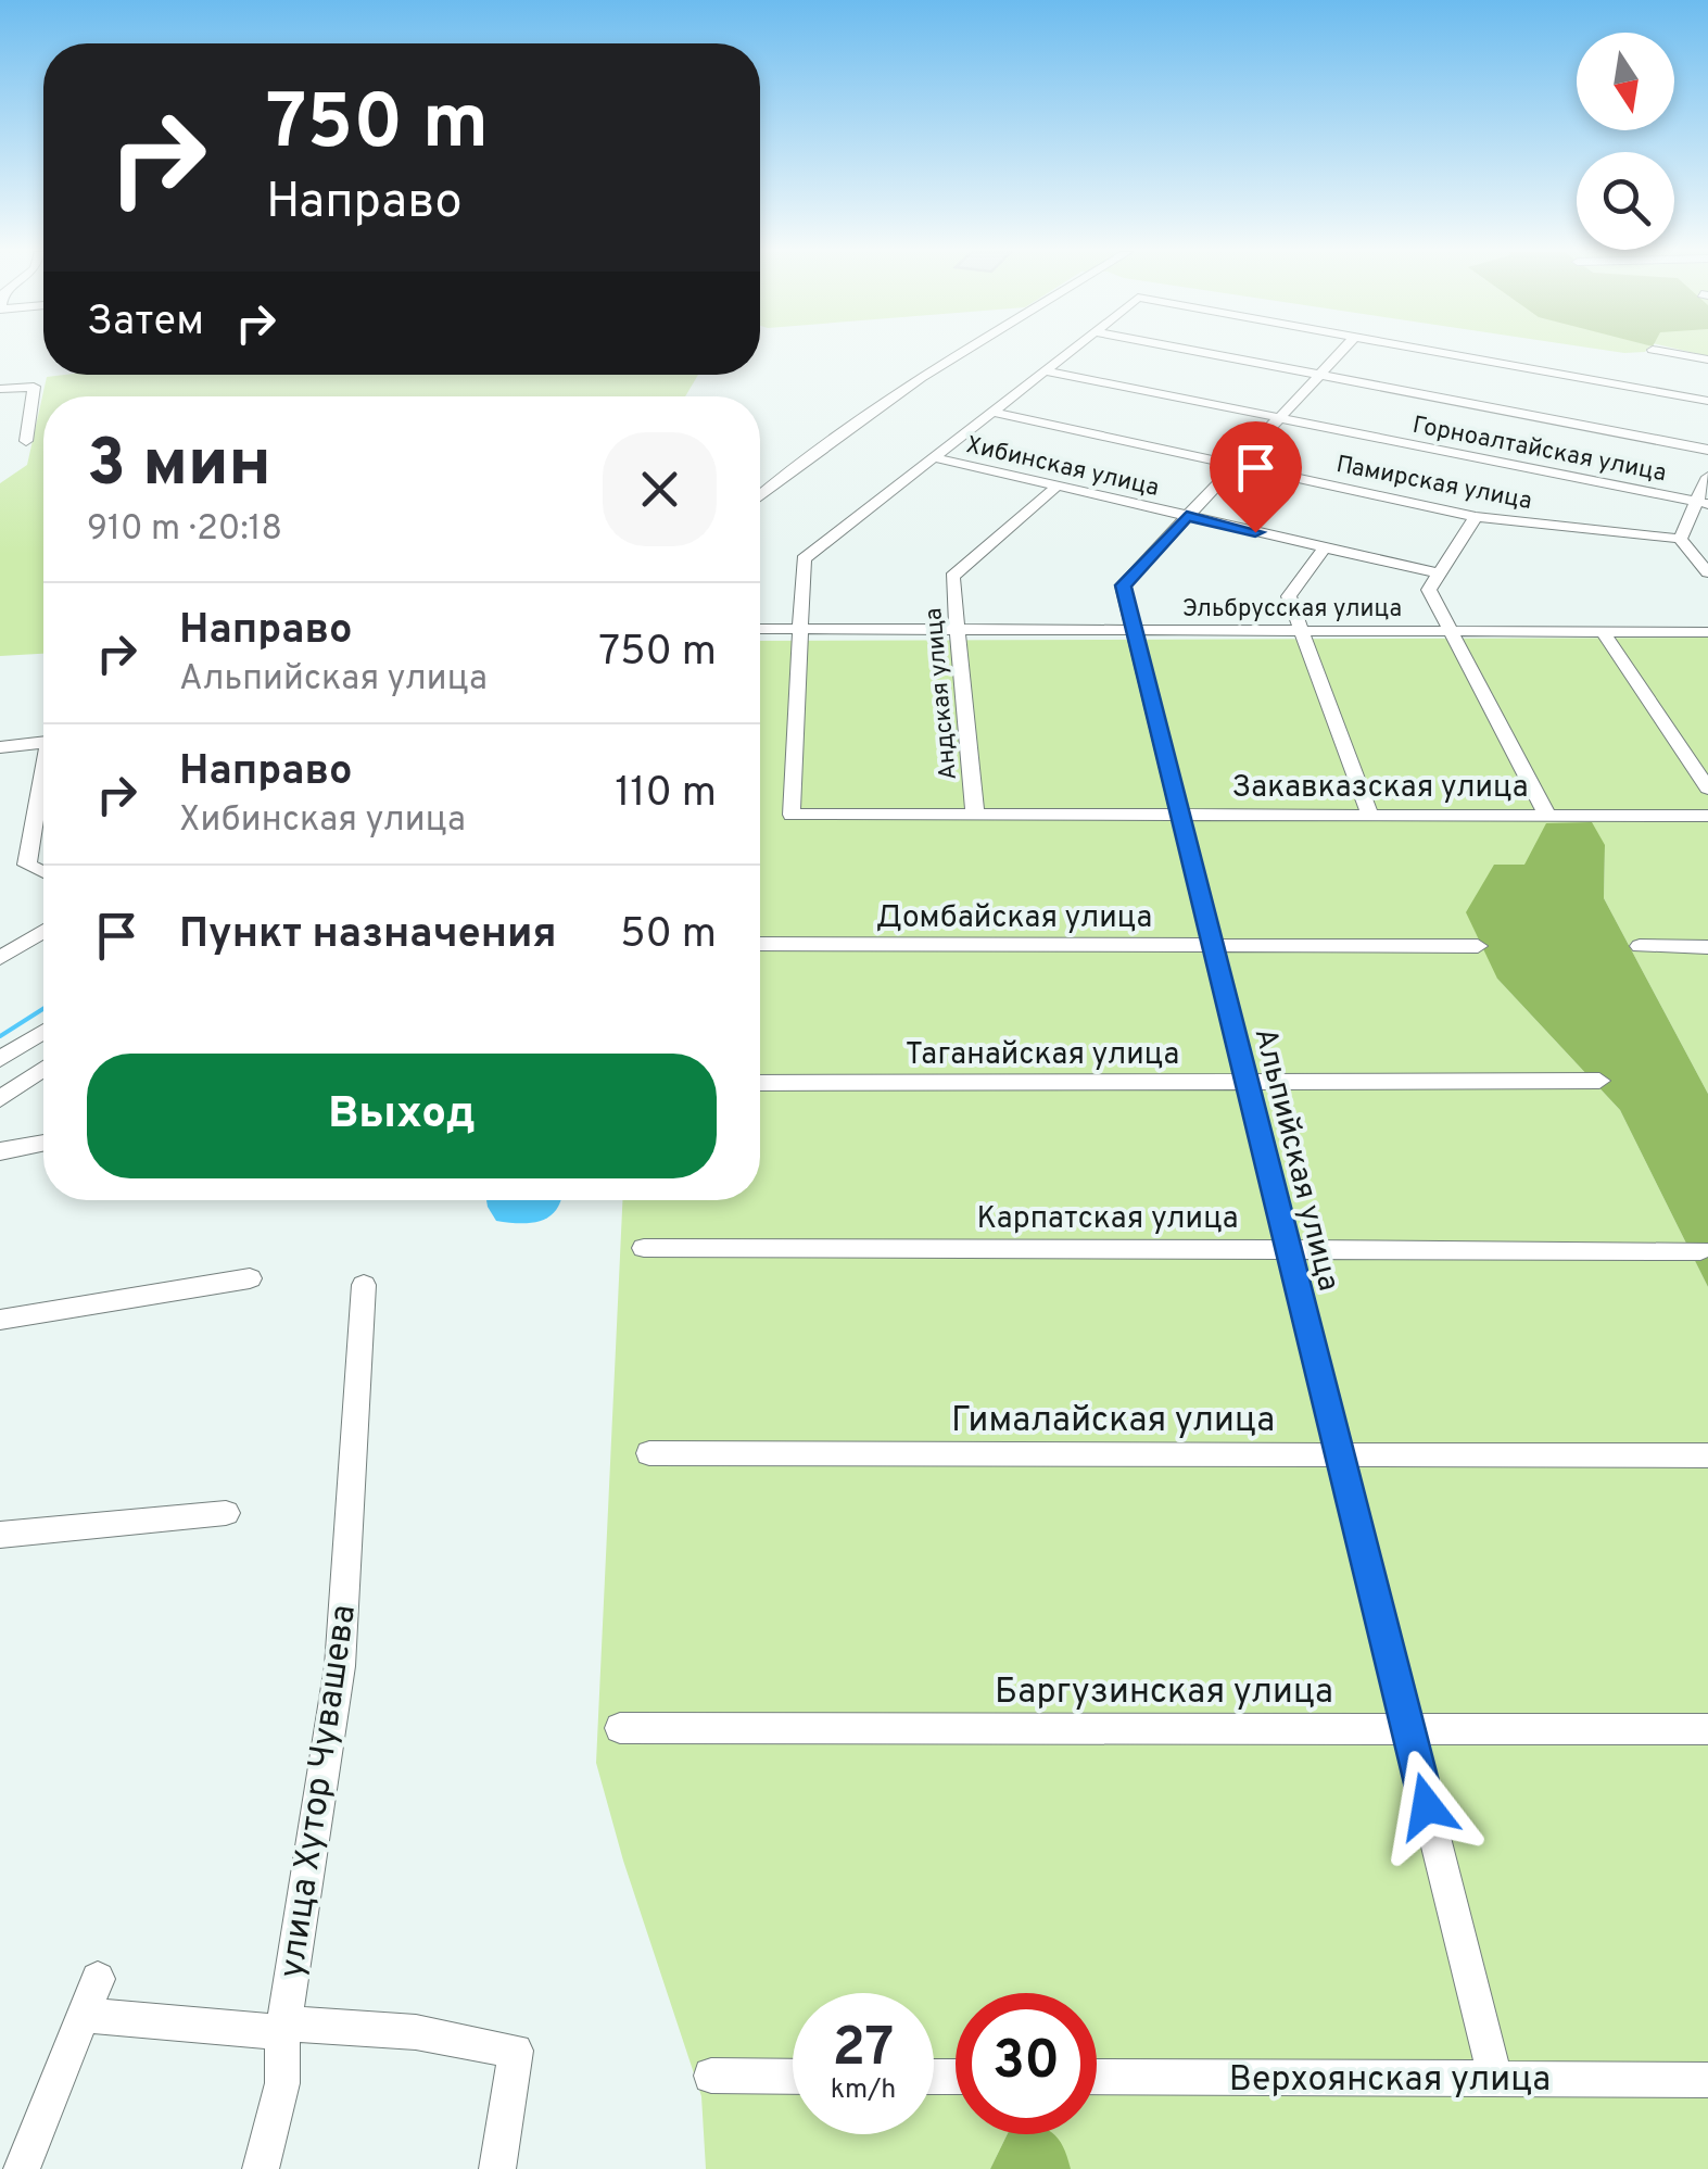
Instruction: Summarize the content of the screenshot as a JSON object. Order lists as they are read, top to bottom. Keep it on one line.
{"streets":{"street":["Горноалтайская улица","Хибинская улица","Памирская улица","Эльбрусская улица","Андская улица","Закавказская улица","Домбайская улица","Таганайская улица","Альпийская улица","Карпатская улица","Гималайская улица","Баргузинская улица","улица Хутор Чувашева","Верхоянская улица"]},"crossings":[["Горноалтайская улица","Альпийская улица"],["Хибинская улица","Андская улица"],["Хибинская улица","Альпийская улица"],["Памирская улица","Альпийская улица"],["Эльбрусская улица","Андская улица"],["Эльбрусская улица","Закавказская улица"],["Эльбрусская улица","Альпийская улица"],["Андская улица","Закавказская улица"],["Закавказская улица","Альпийская улица"],["Домбайская улица","Альпийская улица"],["Таганайская улица","Альпийская улица"],["Альпийская улица","Карпатская улица"],["Альпийская улица","Гималайская улица"],["Альпийская улица","Баргузинская улица"],["Альпийская улица","Верхоянская улица"]],"north":"bottom","page":{"turn":["750 m","Направо"],"then":"Затем","heading":["3 мин","910 m · 20:18"],"list":[{"name":"Направо","note":"Альпийская улица","value":"750 m"},{"name":"Направо","note":"Хибинская улица","value":"110 m"},{"name":"Пункт назначения","value":"50 m"}],"buttons":"Выход","speed":"27 km/h","limit":"30"}}
